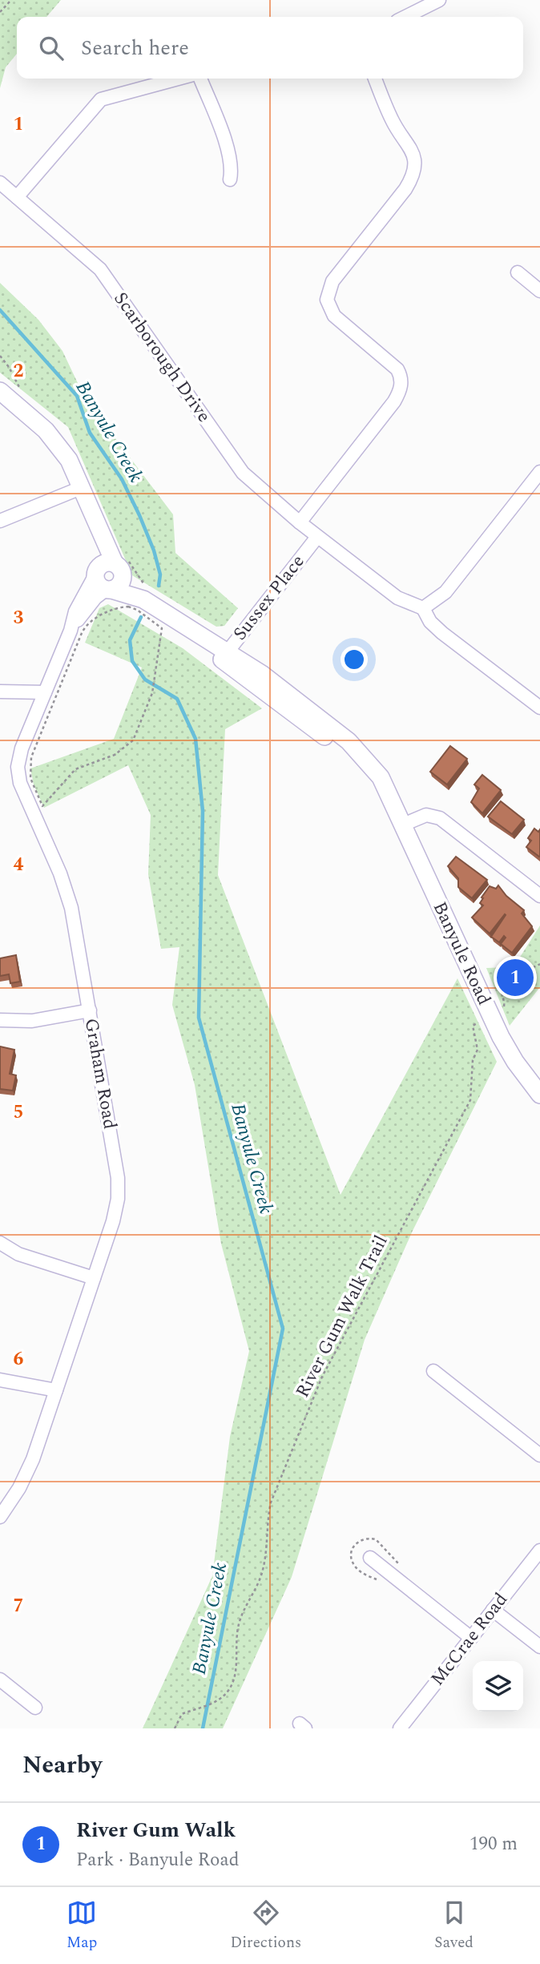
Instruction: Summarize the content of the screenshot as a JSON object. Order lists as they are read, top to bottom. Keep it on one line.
{"streets":{"street":["Scarborough Drive","Sussex Place","Banyule Road","Graham Road","McCrae Road"],"path":["River Gum Walk Trail"]},"crossings":[["Scarborough Drive","Sussex Place"],["Sussex Place","Banyule Road"],["Banyule Road","Graham Road"],["Banyule Road","River Gum Walk Trail"]],"water":["Banyule Creek"],"page":{"search":"Search here","pins":"1","heading":"Nearby","list":[{"mark":"1","name":"River Gum Walk","note":"Park · Banyule Road","value":"190 m"}],"nav":["Map","Directions","Saved"]},"grid":{"rows":["1","2","3","4","5","6","7"]}}
